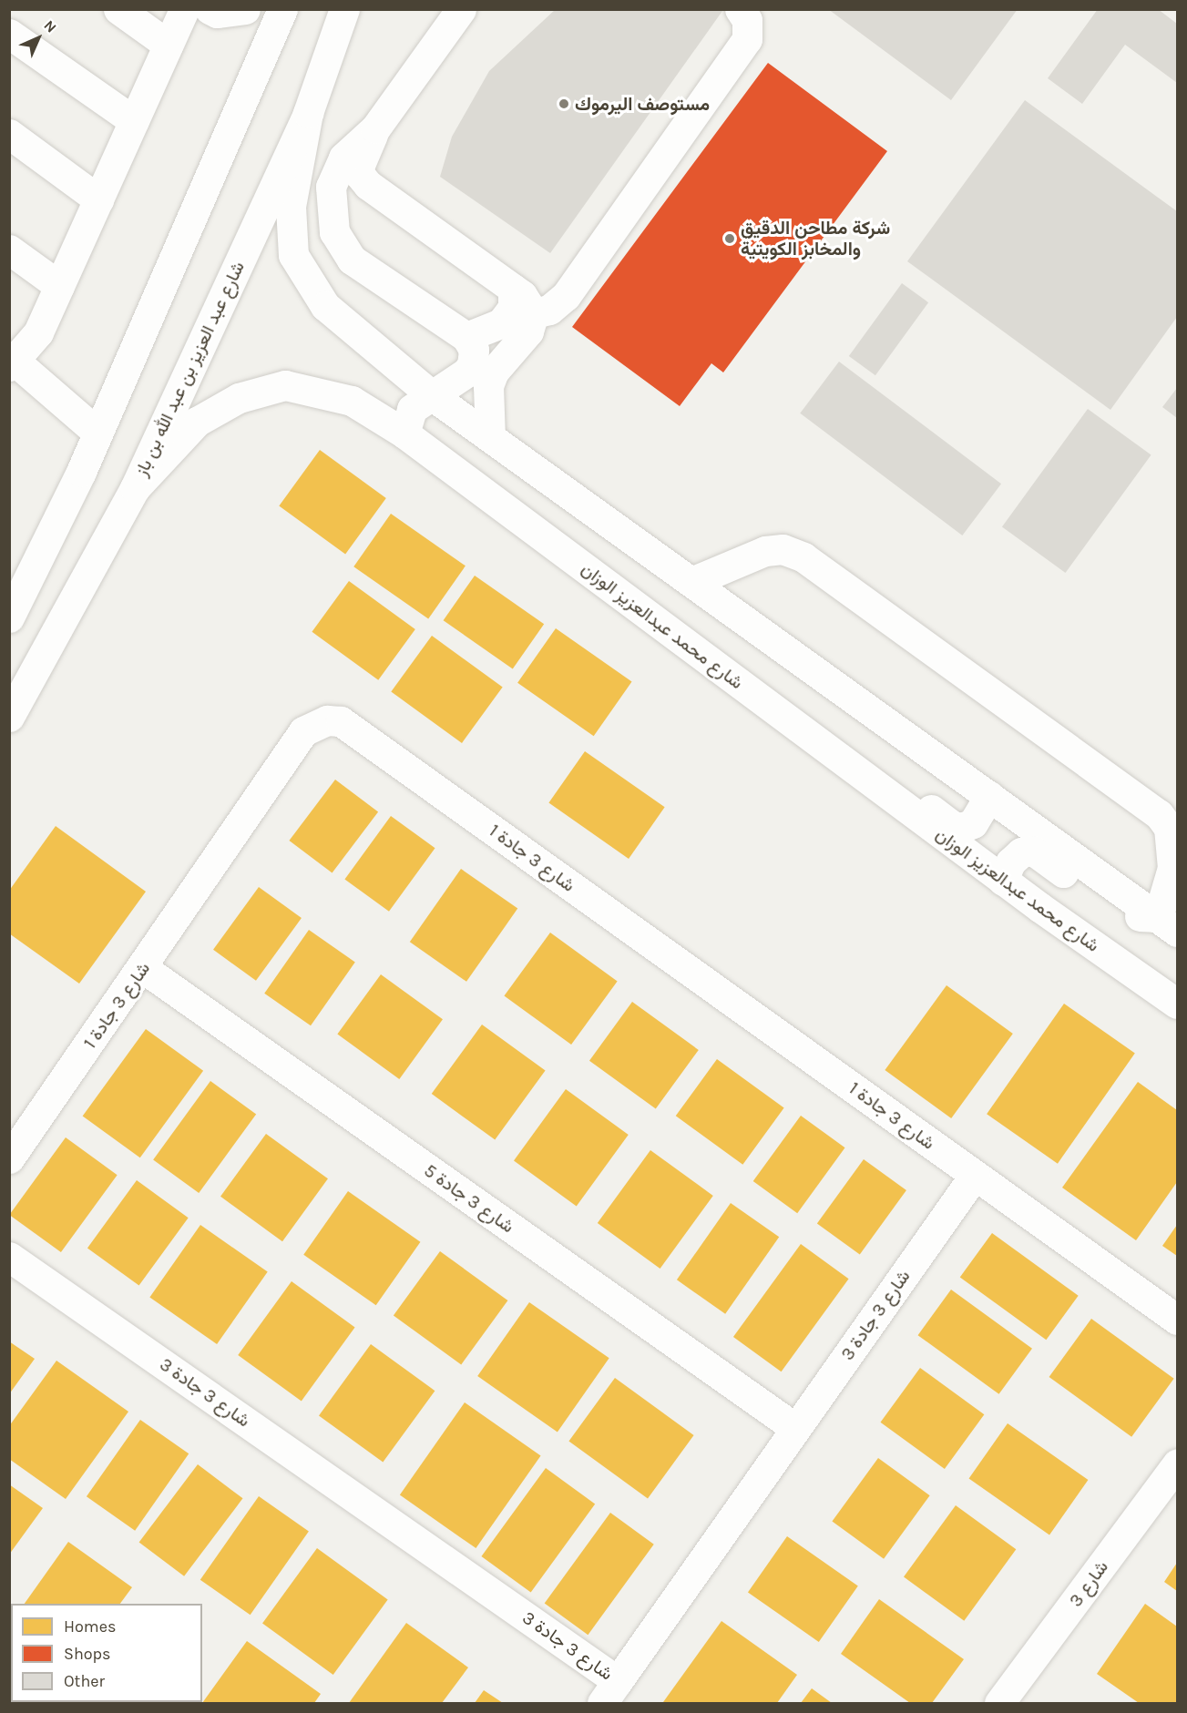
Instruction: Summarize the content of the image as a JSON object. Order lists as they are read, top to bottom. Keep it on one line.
{"streets":{"street":["شارع عبد العزيز بن عبد الله بن باز","شارع محمد عبدالعزيز الوزان","شارع 3 جادة 1","شارع 3 جادة 5","شارع 3 جادة 3","شارع 3"]},"crossings":[["شارع عبد العزيز بن عبد الله بن باز","شارع محمد عبدالعزيز الوزان"],["شارع 3 جادة 1","شارع 3 جادة 5"],["شارع 3 جادة 1","شارع 3 جادة 3"],["شارع 3 جادة 5","شارع 3 جادة 3"]],"places":["مستوصف اليرموك","شركة مطاحن الدقيق والمخابز الكويتية"],"legend":["Homes","Shops","Other"],"north":"top right"}
